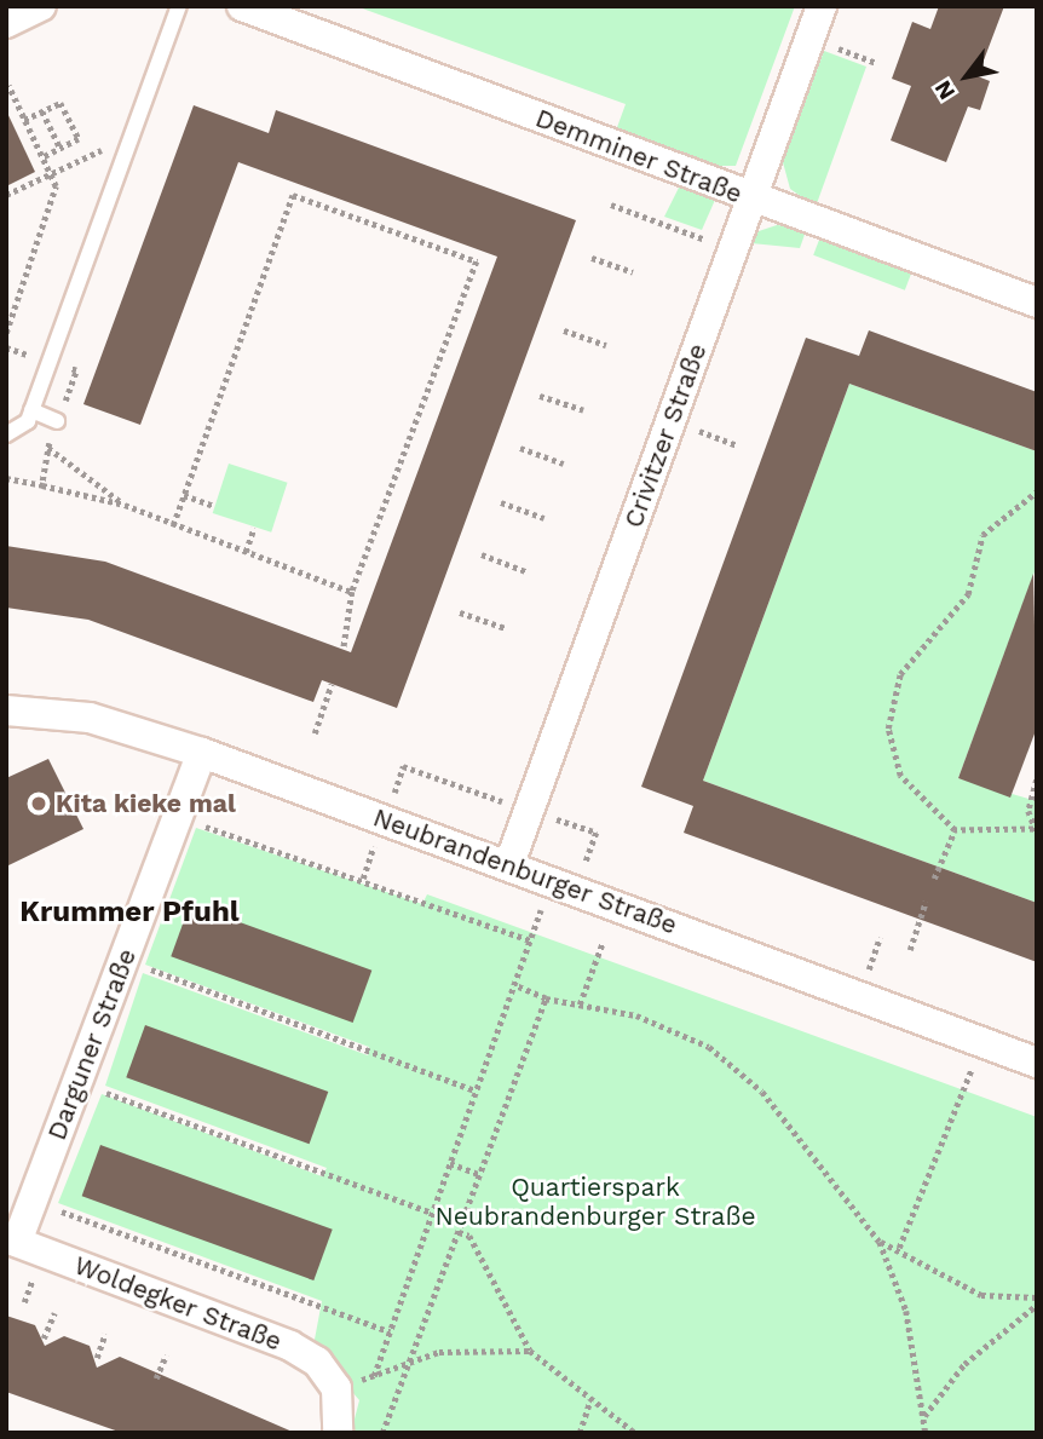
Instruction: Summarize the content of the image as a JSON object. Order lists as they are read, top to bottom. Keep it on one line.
{"streets":{"street":["Demminer Straße","Crivitzer Straße","Neubrandenburger Straße","Darguner Straße","Woldegker Straße"]},"crossings":[["Demminer Straße","Crivitzer Straße"],["Crivitzer Straße","Neubrandenburger Straße"],["Neubrandenburger Straße","Darguner Straße"],["Darguner Straße","Woldegker Straße"]],"districts":["Krummer Pfuhl"],"parks":["Quartierspark Neubrandenburger Straße"],"places":["Kita kieke mal"],"north":"bottom left"}
